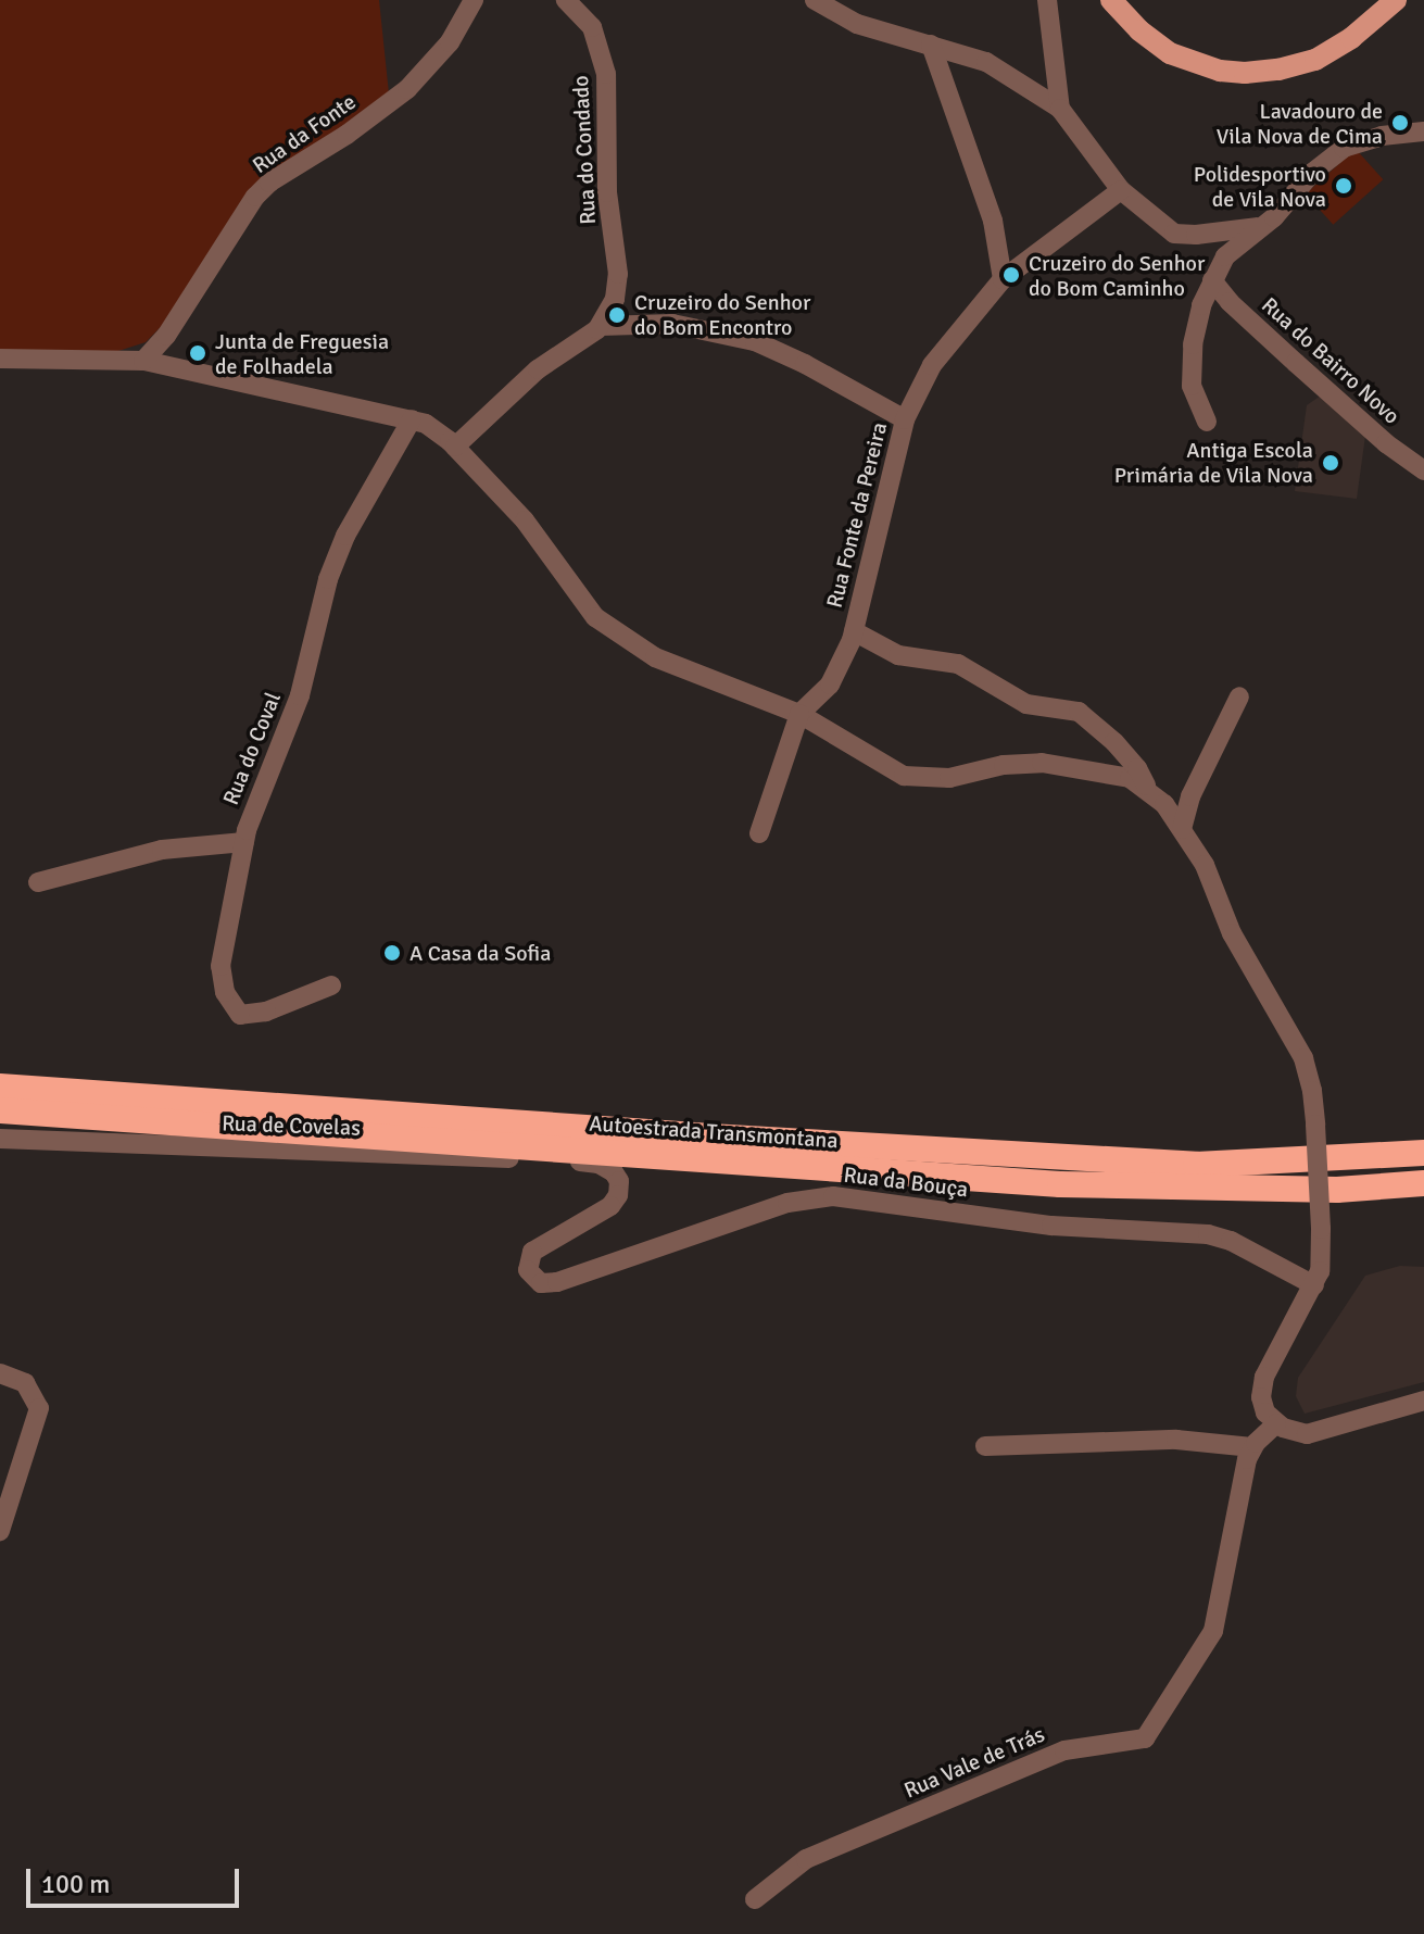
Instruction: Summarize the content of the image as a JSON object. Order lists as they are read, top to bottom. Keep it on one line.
{"streets":{"highway":["Autoestrada Transmontana"],"street":["Rua da Fonte","Rua do Condado","Rua do Bairro Novo","Rua Fonte da Pereira","Rua do Coval","Rua de Covelas","Rua da Bouça","Rua Vale de Trás"]},"crossings":[["Rua de Covelas","Rua da Bouça"]],"places":["Lavadouro de Vila Nova de Cima","Polidesportivo de Vila Nova","Cruzeiro do Senhor do Bom Caminho","Cruzeiro do Senhor do Bom Encontro","Junta de Freguesia de Folhadela","Antiga Escola Primária de Vila Nova","A Casa da Sofia"],"scale_bar":"100 m"}
